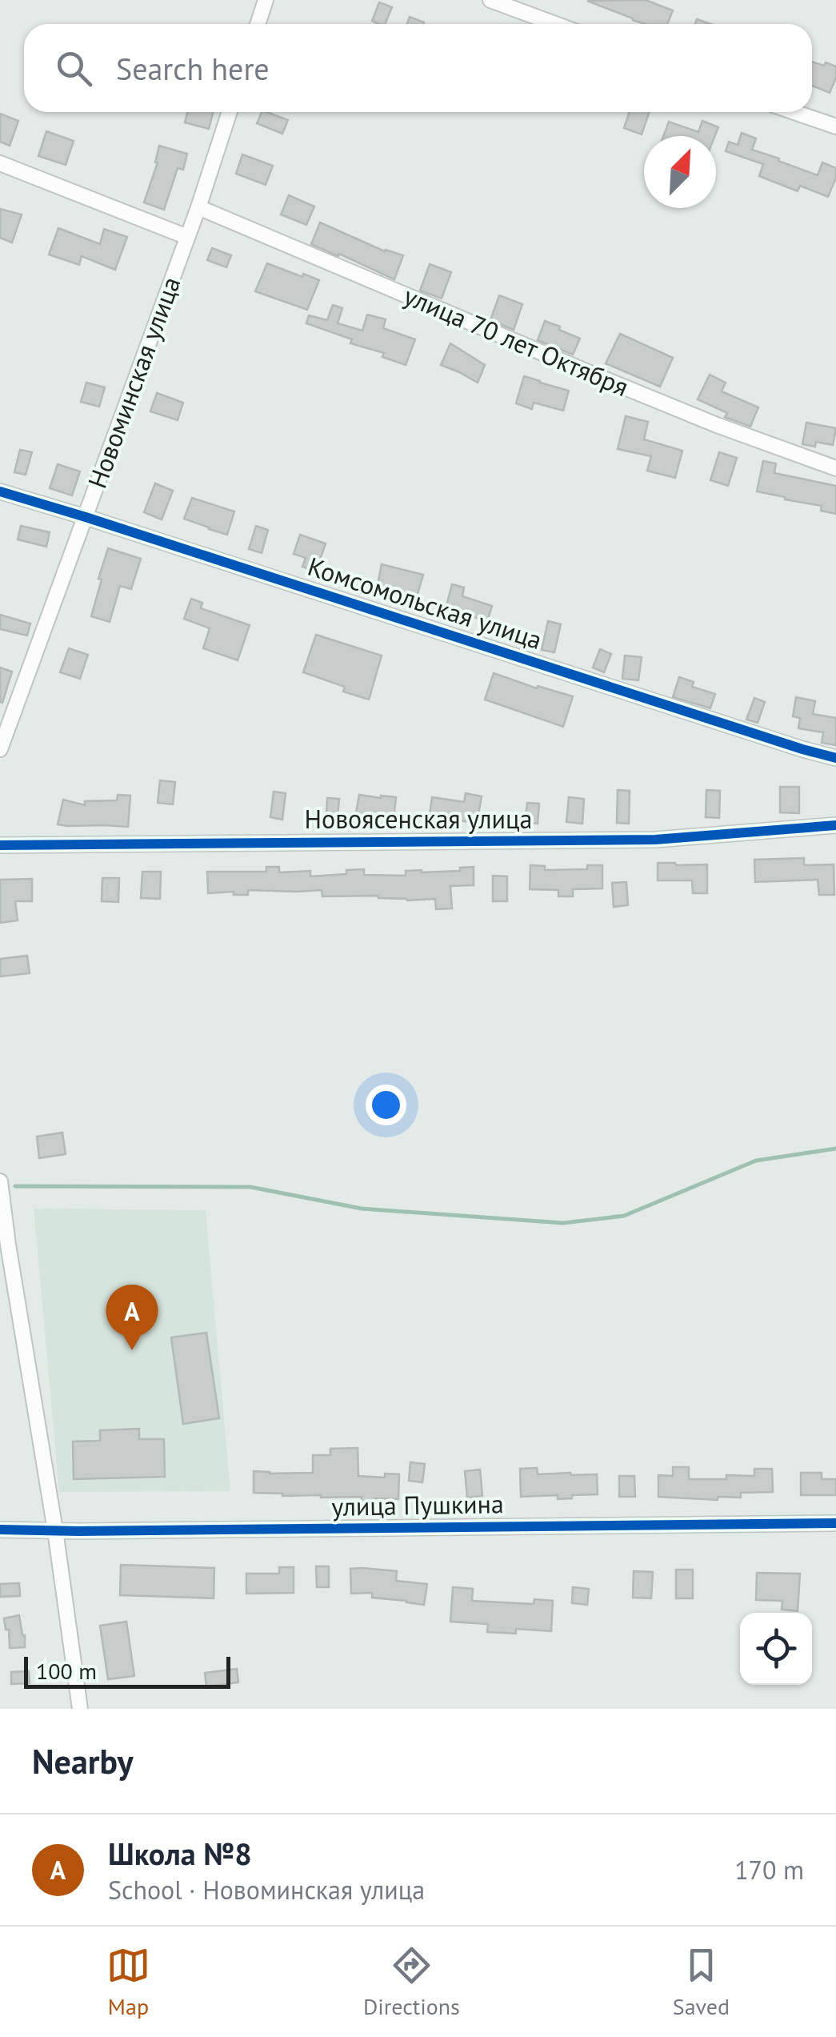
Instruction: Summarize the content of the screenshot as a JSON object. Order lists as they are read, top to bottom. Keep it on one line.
{"streets":{"street":["улица 70 лет Октября","Новоминская улица","Комсомольская улица","Новоясенская улица","улица Пушкина"]},"crossings":[["улица 70 лет Октября","Новоминская улица"],["Новоминская улица","Комсомольская улица"]],"scale_bar":"100 m","north":"top right","page":{"search":"Search here","pins":"A","scale":"100 m","heading":"Nearby","list":[{"mark":"A","name":"Школа №8","note":"School · Новоминская улица","value":"170 m"}],"nav":["Map","Directions","Saved"]}}
